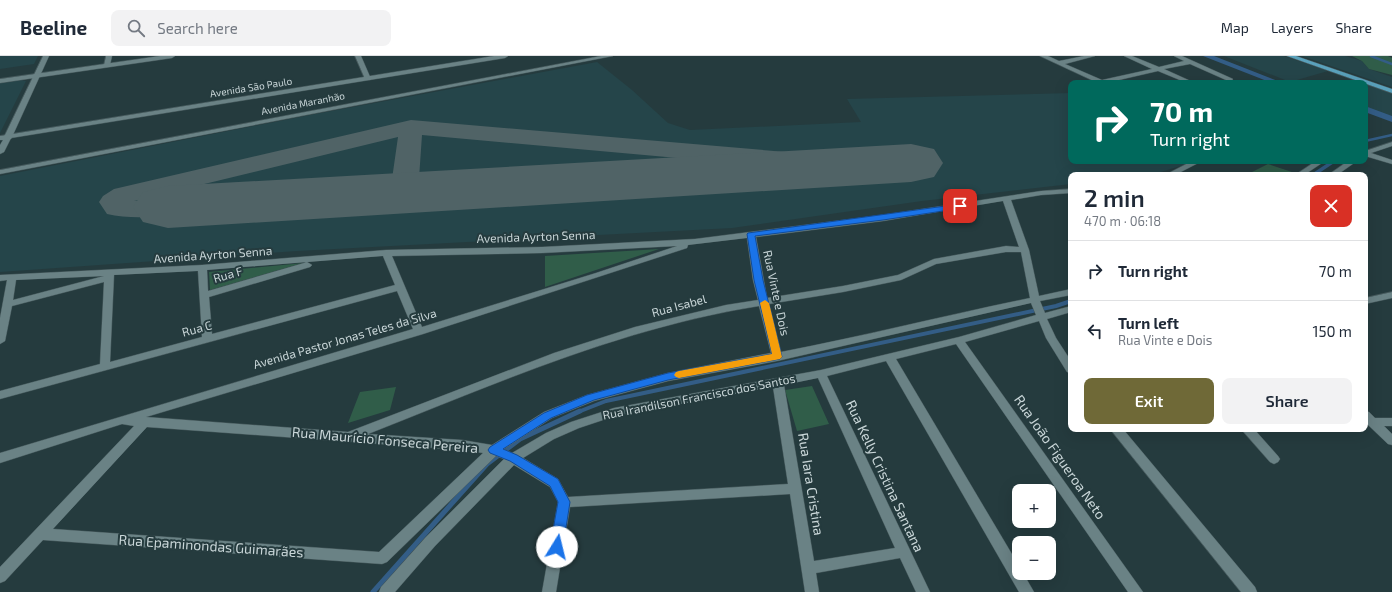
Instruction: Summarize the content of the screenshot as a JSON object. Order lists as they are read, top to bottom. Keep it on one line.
{"streets":{"street":["Avenida São Paulo","Avenida Maranhão","Avenida Ayrton Senna","Rua F","Rua Vinte e Dois","Rua Isabel","Rua C","Avenida Pastor Jonas Teles da Silva","Rua Irandilson Francisco dos Santos","Rua Maurício Fonseca Pereira","Rua João Figueroa Neto","Rua Kelly Cristina Santana","Rua Iara Cristina","Rua Epaminondas Guimarães"]},"crossings":[["Avenida Ayrton Senna","Rua F"],["Avenida Ayrton Senna","Rua Vinte e Dois"],["Avenida Ayrton Senna","Avenida Pastor Jonas Teles da Silva"],["Rua Vinte e Dois","Rua Isabel"],["Rua Vinte e Dois","Rua Irandilson Francisco dos Santos"],["Rua Isabel","Rua Maurício Fonseca Pereira"],["Avenida Pastor Jonas Teles da Silva","Rua Maurício Fonseca Pereira"],["Rua Irandilson Francisco dos Santos","Rua Maurício Fonseca Pereira"],["Rua Irandilson Francisco dos Santos","Rua João Figueroa Neto"],["Rua Irandilson Francisco dos Santos","Rua Kelly Cristina Santana"],["Rua Irandilson Francisco dos Santos","Rua Iara Cristina"],["Rua Irandilson Francisco dos Santos","Rua Epaminondas Guimarães"]],"page":{"header":"Beeline","search":"Search here","nav":["Map","Layers","Share"],"turn":["70 m","Turn right"],"heading":["2 min","470 m · 06:18"],"list":[{"name":"Turn right","value":"70 m"},{"name":"Turn left","note":"Rua Vinte e Dois","value":"150 m"}],"buttons":["Exit","Share"],"map_buttons":["+","−"]}}
